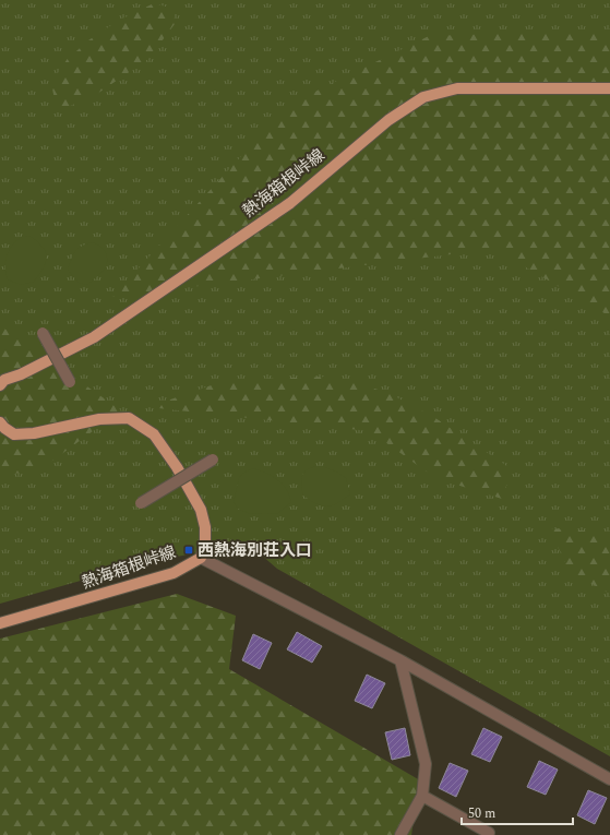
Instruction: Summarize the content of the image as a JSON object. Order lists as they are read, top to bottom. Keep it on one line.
{"streets":{"main road":["熱海箱根峠線"]},"places":{"transit":["西熱海別荘入口"]},"scale_bar":"50 m"}
